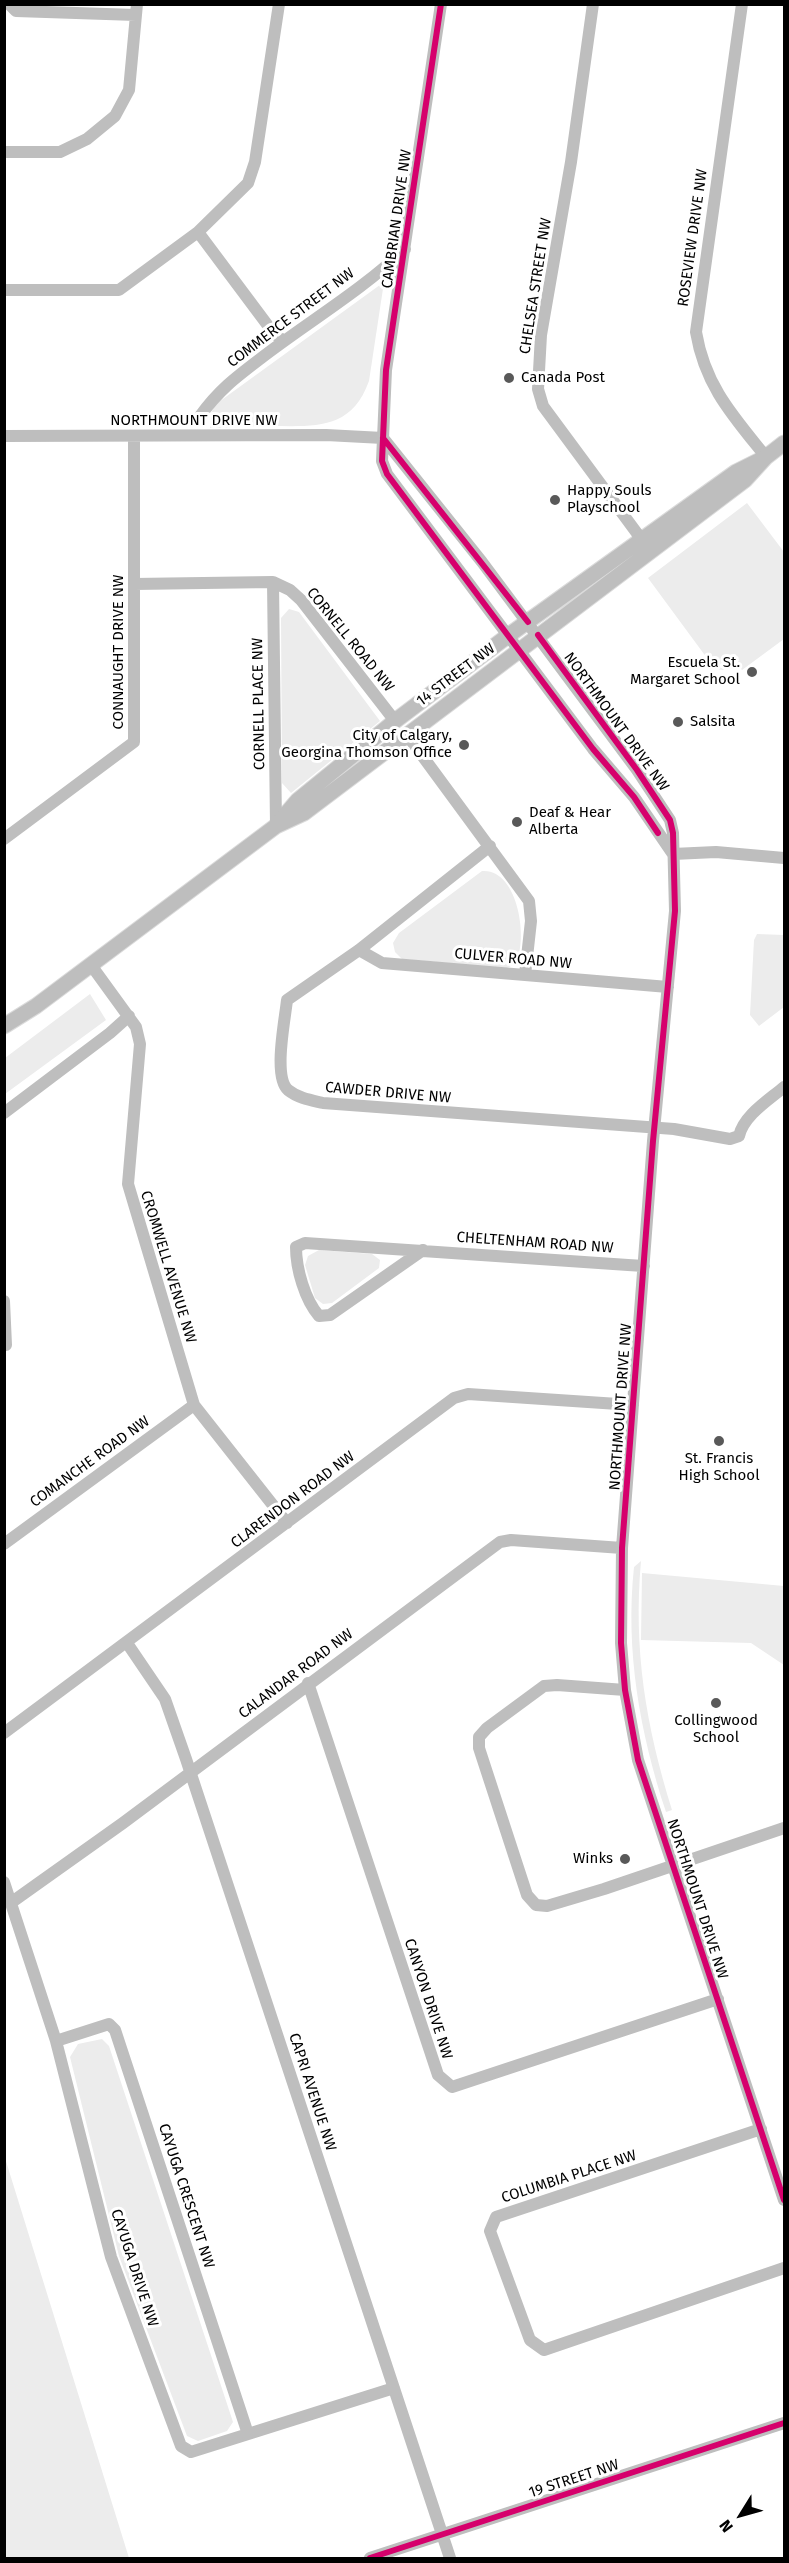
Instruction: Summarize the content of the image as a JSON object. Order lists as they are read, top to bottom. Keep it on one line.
{"streets":{"main road":["14 STREET NW"],"street":["CAMBRIAN DRIVE NW","ROSEVIEW DRIVE NW","CHELSEA STREET NW","COMMERCE STREET NW","NORTHMOUNT DRIVE NW","CORNELL ROAD NW","CONNAUGHT DRIVE NW","CORNELL PLACE NW","CULVER ROAD NW","CAWDER DRIVE NW","CHELTENHAM ROAD NW","CROMWELL AVENUE NW","COMANCHE ROAD NW","CLARENDON ROAD NW","CALANDAR ROAD NW","CANYON DRIVE NW","CAPRI AVENUE NW","COLUMBIA PLACE NW","CAYUGA CRESCENT NW","CAYUGA DRIVE NW","19 STREET NW"]},"crossings":[["CAMBRIAN DRIVE NW","COMMERCE STREET NW"],["CAMBRIAN DRIVE NW","NORTHMOUNT DRIVE NW"],["ROSEVIEW DRIVE NW","14 STREET NW"],["CHELSEA STREET NW","14 STREET NW"],["NORTHMOUNT DRIVE NW","CONNAUGHT DRIVE NW"],["NORTHMOUNT DRIVE NW","14 STREET NW"],["NORTHMOUNT DRIVE NW","CULVER ROAD NW"],["NORTHMOUNT DRIVE NW","CAWDER DRIVE NW"],["NORTHMOUNT DRIVE NW","CHELTENHAM ROAD NW"],["NORTHMOUNT DRIVE NW","CLARENDON ROAD NW"],["NORTHMOUNT DRIVE NW","CALANDAR ROAD NW"],["NORTHMOUNT DRIVE NW","CANYON DRIVE NW"],["NORTHMOUNT DRIVE NW","COLUMBIA PLACE NW"],["CORNELL ROAD NW","14 STREET NW"],["CORNELL ROAD NW","CORNELL PLACE NW"],["14 STREET NW","CORNELL PLACE NW"],["14 STREET NW","CROMWELL AVENUE NW"],["CULVER ROAD NW","CAWDER DRIVE NW"],["CROMWELL AVENUE NW","COMANCHE ROAD NW"],["CROMWELL AVENUE NW","CLARENDON ROAD NW"],["CLARENDON ROAD NW","CAPRI AVENUE NW"],["CALANDAR ROAD NW","CANYON DRIVE NW"],["CALANDAR ROAD NW","CAPRI AVENUE NW"],["CALANDAR ROAD NW","CAYUGA DRIVE NW"],["CAPRI AVENUE NW","CAYUGA DRIVE NW"],["CAPRI AVENUE NW","19 STREET NW"],["CAYUGA CRESCENT NW","CAYUGA DRIVE NW"]],"places":["Canada Post","Happy Souls Playschool","Escuela St. Margaret School","Salsita","City of Calgary, Georgina Thomson Office","Deaf & Hear Alberta","St. Francis High School","Collingwood School","Winks"],"north":"bottom left"}
